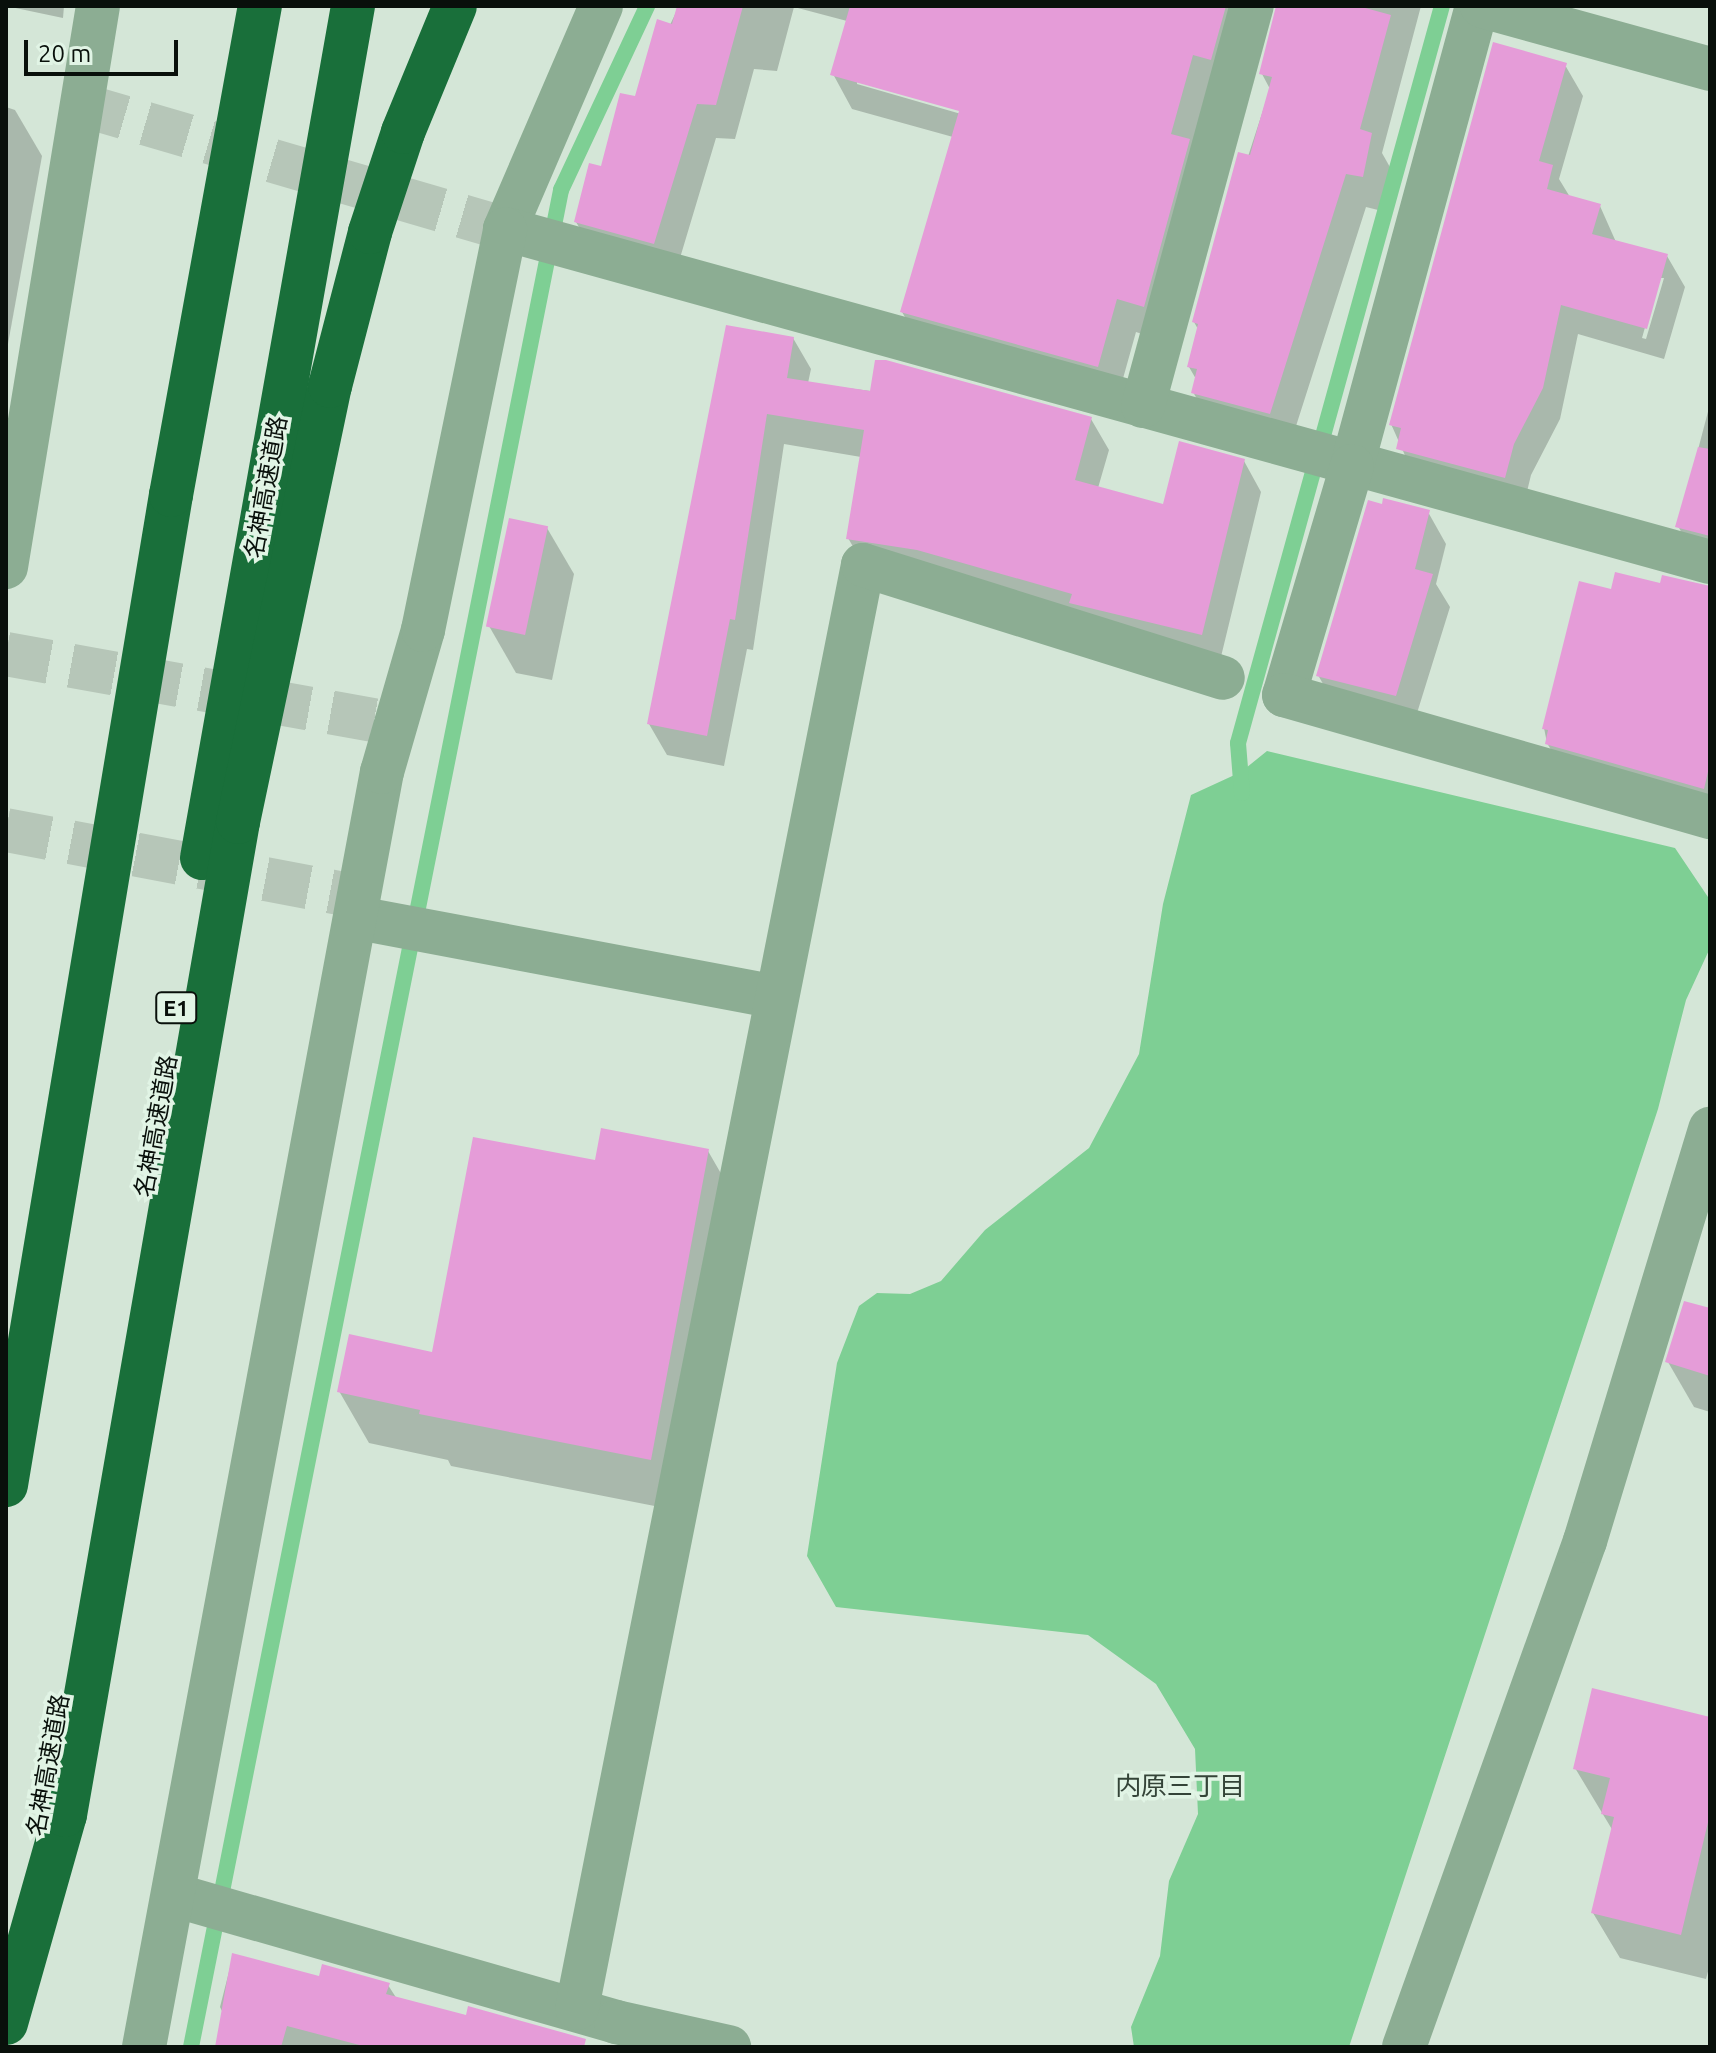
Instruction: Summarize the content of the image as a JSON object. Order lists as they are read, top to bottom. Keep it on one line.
{"streets":{"highway":["名神高速道路","E1"]},"districts":["内原三丁目"],"scale_bar":"20 m"}
